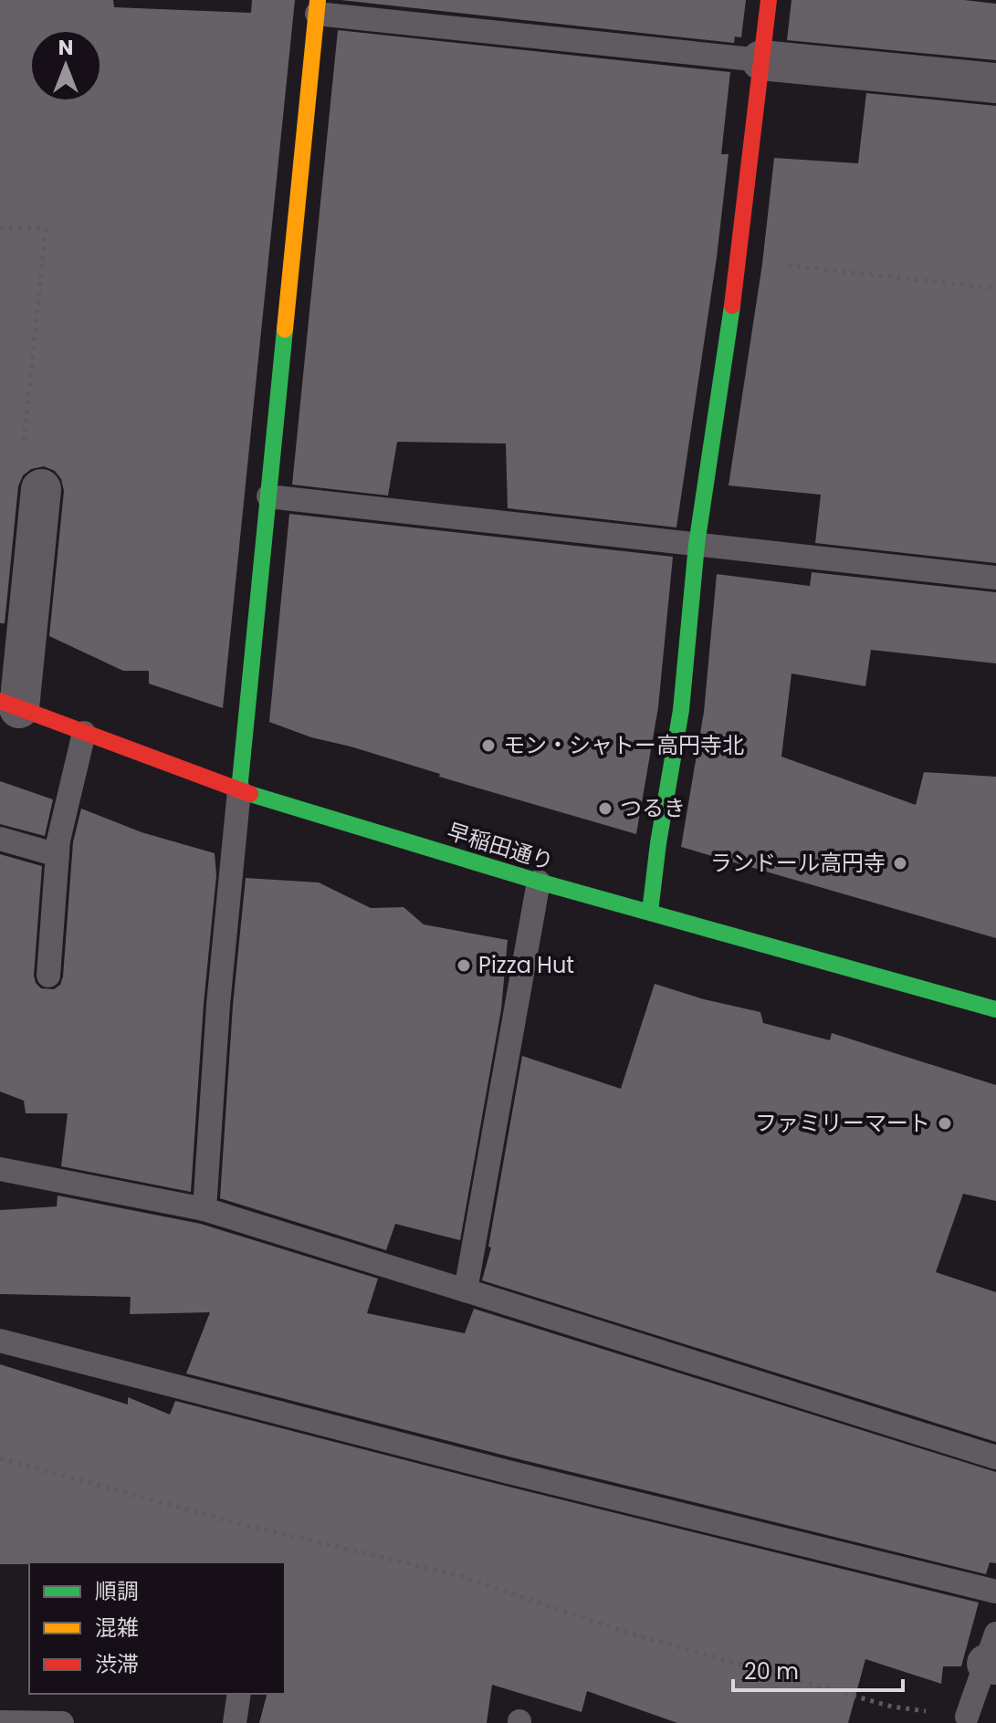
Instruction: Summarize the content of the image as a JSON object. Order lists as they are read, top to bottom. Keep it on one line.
{"streets":{"street":["早稲田通り"]},"places":["モン・シャトー高円寺北","つるき","ランドール高円寺","Pizza Hut","ファミリーマート"],"legend":["順調","混雑","渋滞"],"scale_bar":"20 m","north":"top"}
